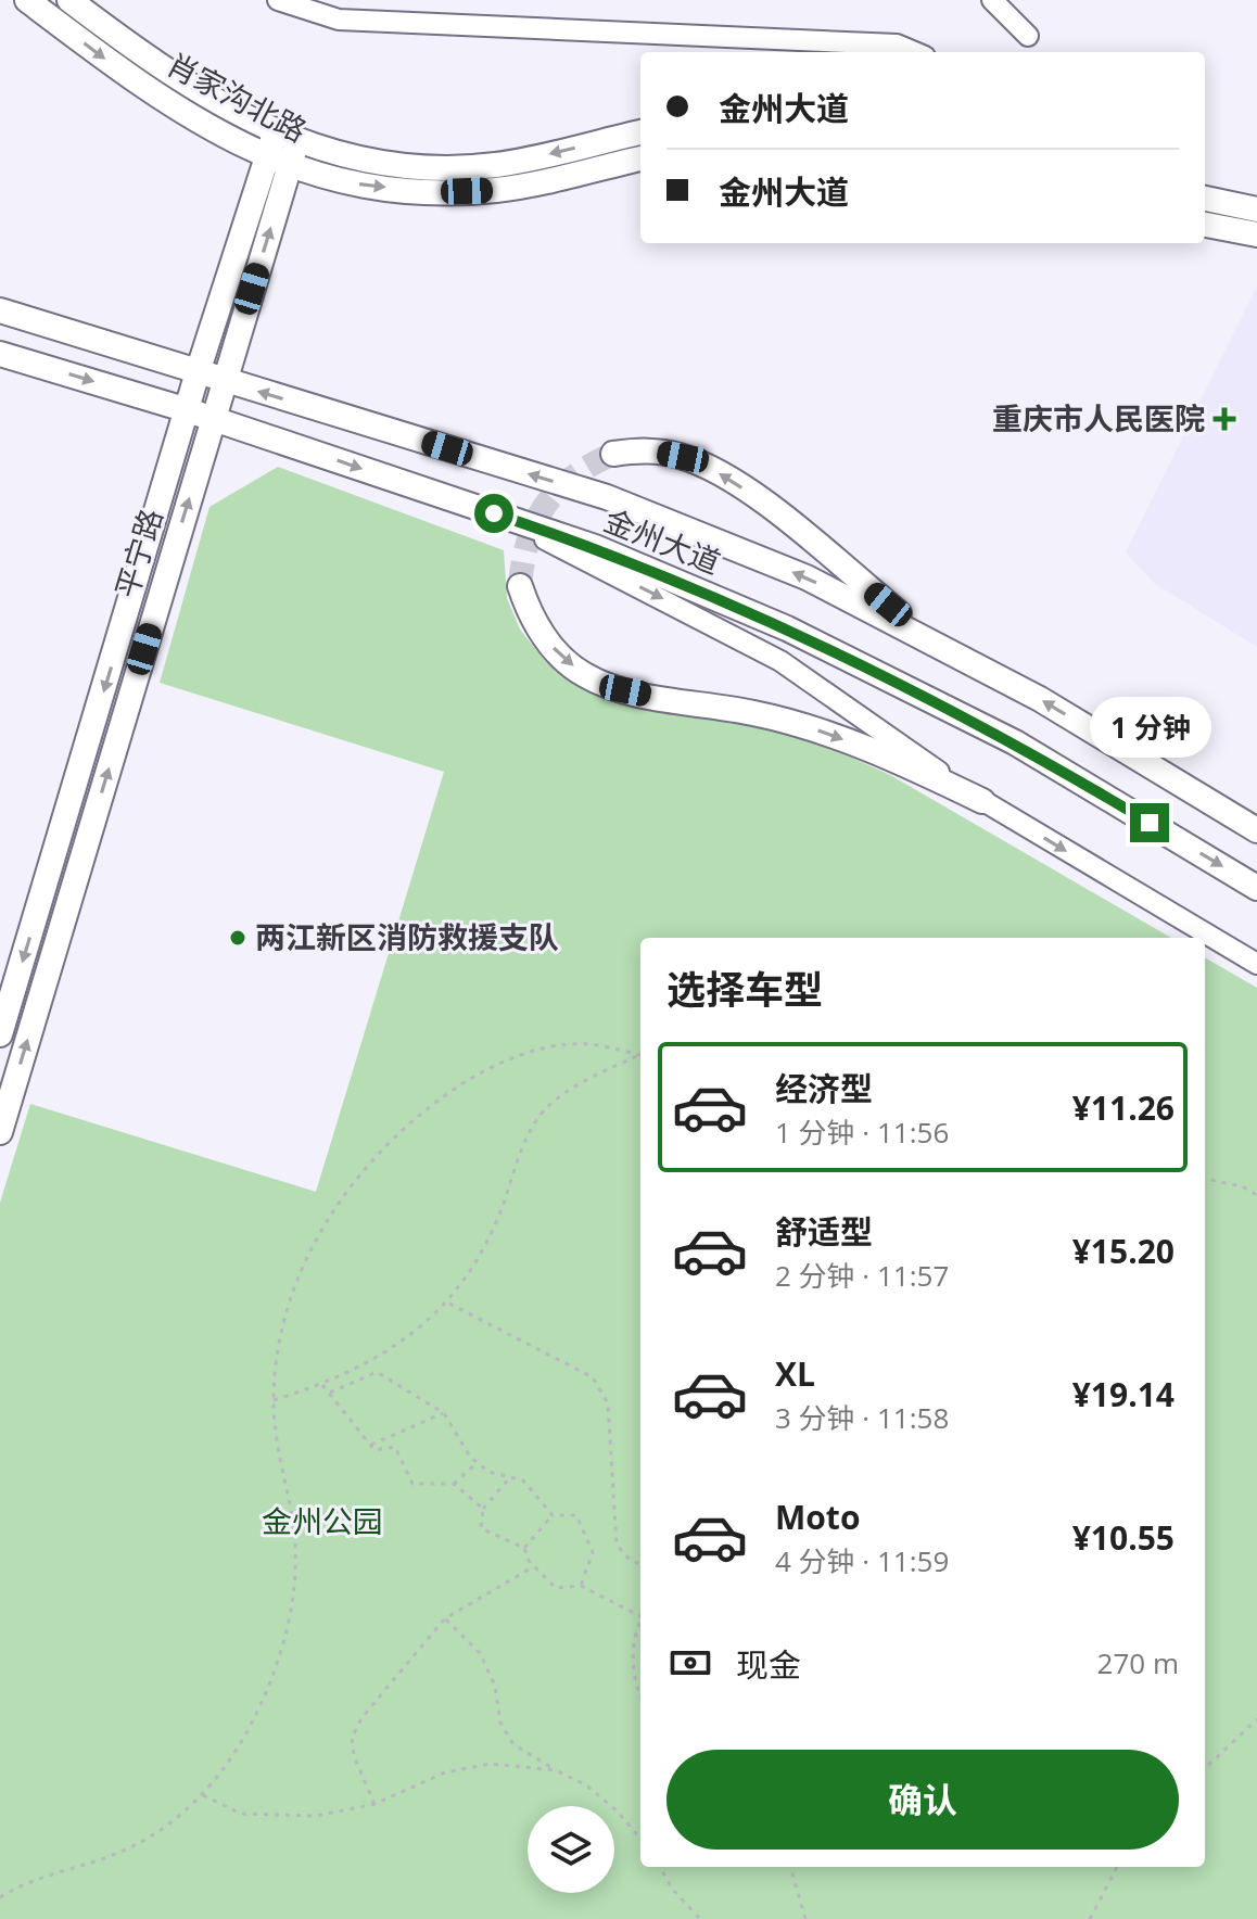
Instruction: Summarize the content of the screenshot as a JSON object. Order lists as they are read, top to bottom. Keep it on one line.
{"streets":{"main road":["肖家沟北路","金州大道","平宁路"]},"crossings":[["肖家沟北路","平宁路"],["金州大道","平宁路"]],"parks":["金州公园"],"places":{"health":["重庆市人民医院"],"other":["两江新区消防救援支队"]},"page":{"banner":["金州大道","金州大道"],"bubble":"1 分钟","heading":"选择车型","list":[{"name":"经济型","note":"1 分钟 · 11:56","value":"¥11.26"},{"name":"舒适型","note":"2 分钟 · 11:57","value":"¥15.20"},{"name":"XL","note":"3 分钟 · 11:58","value":"¥19.14"},{"name":"Moto","note":"4 分钟 · 11:59","value":"¥10.55"}],"pay":["现金","270 m"],"buttons":"确认"}}
